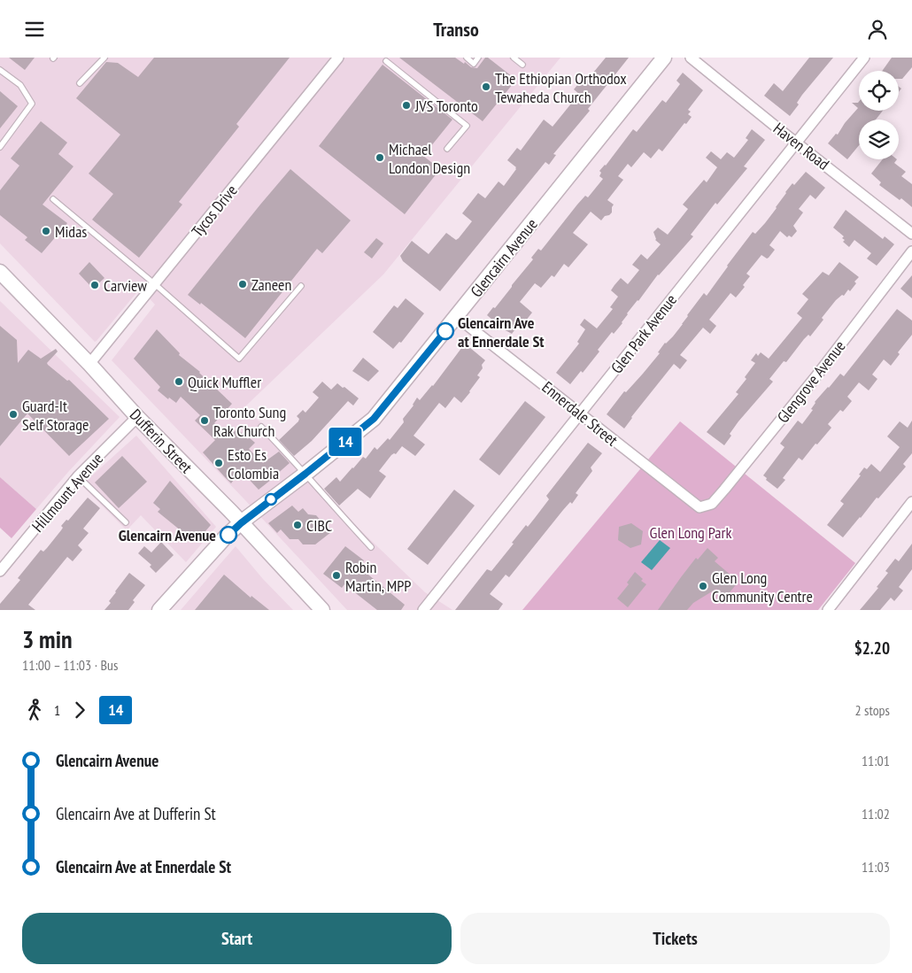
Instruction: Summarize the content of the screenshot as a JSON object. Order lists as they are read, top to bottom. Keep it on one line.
{"streets":{"street":["Haven Road","Tycos Drive","Glencairn Avenue","Glen Park Avenue","Glengrove Avenue","Ennerdale Street","Dufferin Street","Hillmount Avenue"]},"crossings":[["Haven Road","Glen Park Avenue"],["Tycos Drive","Dufferin Street"],["Glencairn Avenue","Ennerdale Street"],["Glencairn Avenue","Dufferin Street"],["Glen Park Avenue","Ennerdale Street"],["Glengrove Avenue","Ennerdale Street"],["Dufferin Street","Hillmount Avenue"]],"parks":["Glen Long Park"],"places":["The Ethiopian Orthodox Tewaheda Church","JVS Toronto","Michael London Design","Midas","Zaneen","Carview","Glencairn Ave at Ennerdale St","Quick Muffler","Guard-It Self Storage","Toronto Sung Rak Church","Esto Es Colombia","CIBC","Glencairn Avenue","Robin Martin, MPP","Glen Long Community Centre"],"lines":["bus line 14"],"page":{"header":"Transo","on_map":"14","heading":["3 min","11:00 – 11:03 · Bus","$2.20"],"legs":["1","14","2 stops"],"list":[{"name":"Glencairn Avenue","value":"11:01"},{"name":"Glencairn Ave at Dufferin St","value":"11:02"},{"name":"Glencairn Ave at Ennerdale St","value":"11:03"}],"buttons":["Start","Tickets"]}}
